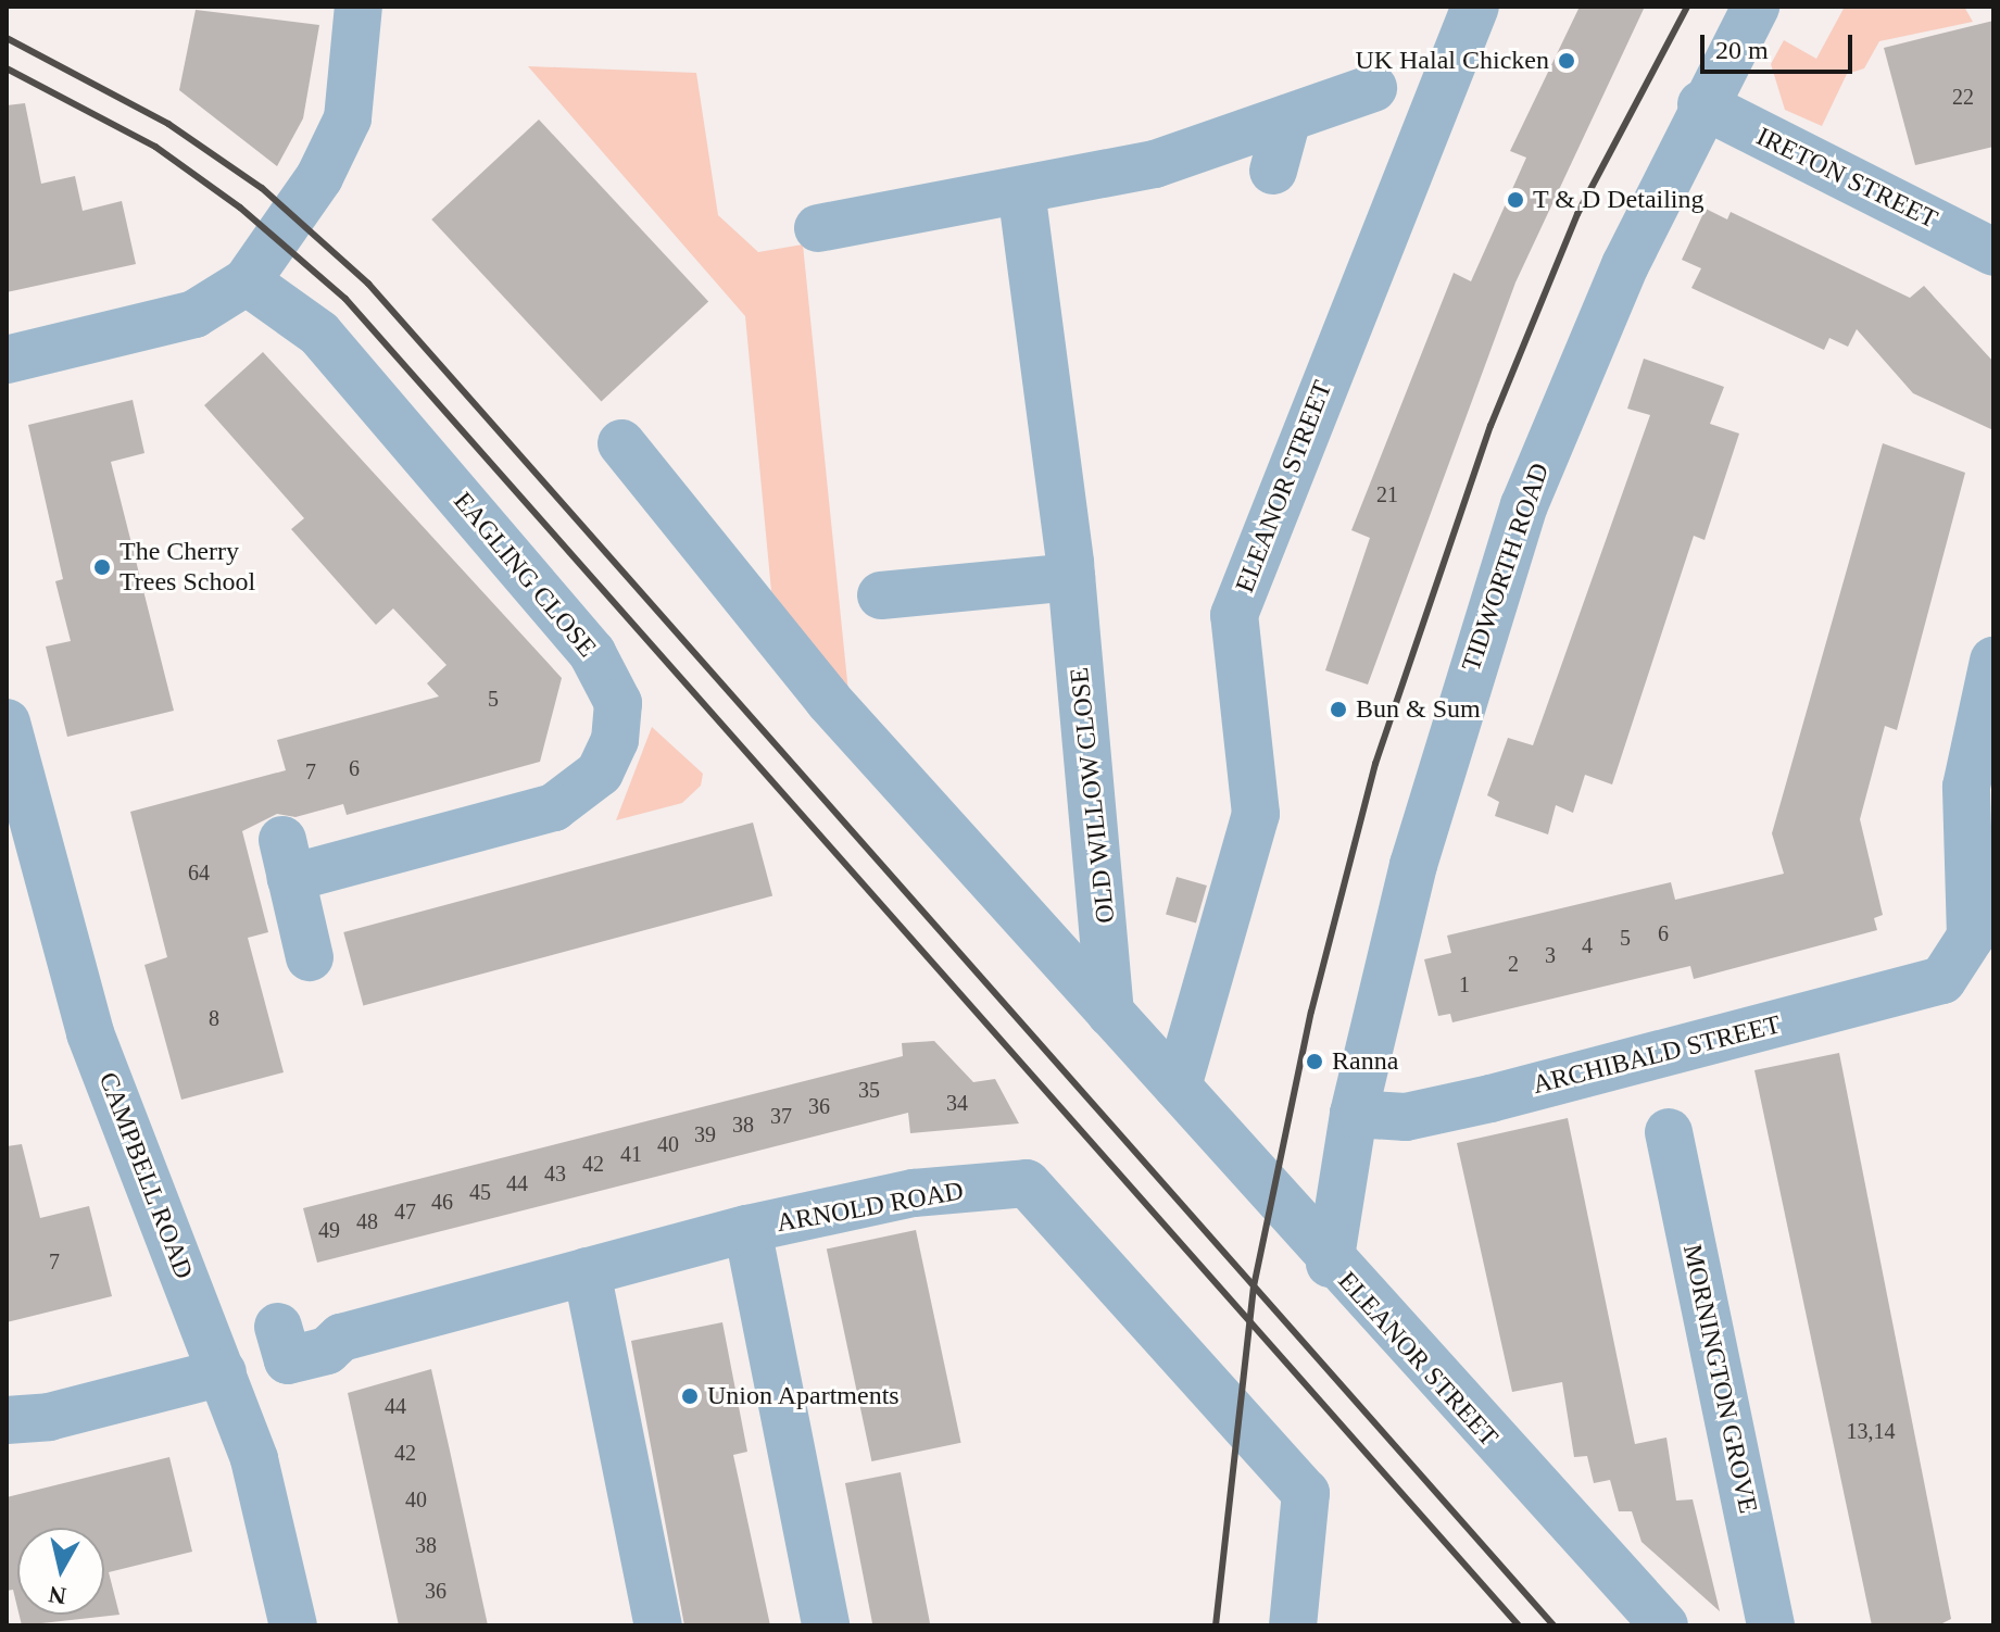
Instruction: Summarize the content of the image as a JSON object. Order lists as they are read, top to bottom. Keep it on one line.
{"streets":{"street":["IRETON STREET","ELEANOR STREET","TIDWORTH ROAD","EAGLING CLOSE","OLD WILLOW CLOSE","ARCHIBALD STREET","CAMPBELL ROAD","ARNOLD ROAD","MORNINGTON GROVE"]},"crossings":[["IRETON STREET","TIDWORTH ROAD"],["ELEANOR STREET","TIDWORTH ROAD"],["ELEANOR STREET","OLD WILLOW CLOSE"],["TIDWORTH ROAD","ARCHIBALD STREET"]],"places":["UK Halal Chicken","T & D Detailing","The Cherry Trees School","Bun & Sum","Ranna","Union Apartments"],"house_numbers":["22","21","5","6","7","64","6","5","4","3","2","1","8","35","34","36","37","38","39","40","41","42","43","44","45","46","47","48","49","7","44","13,14","42","40","38","36"],"scale_bar":"20 m","north":"bottom"}
